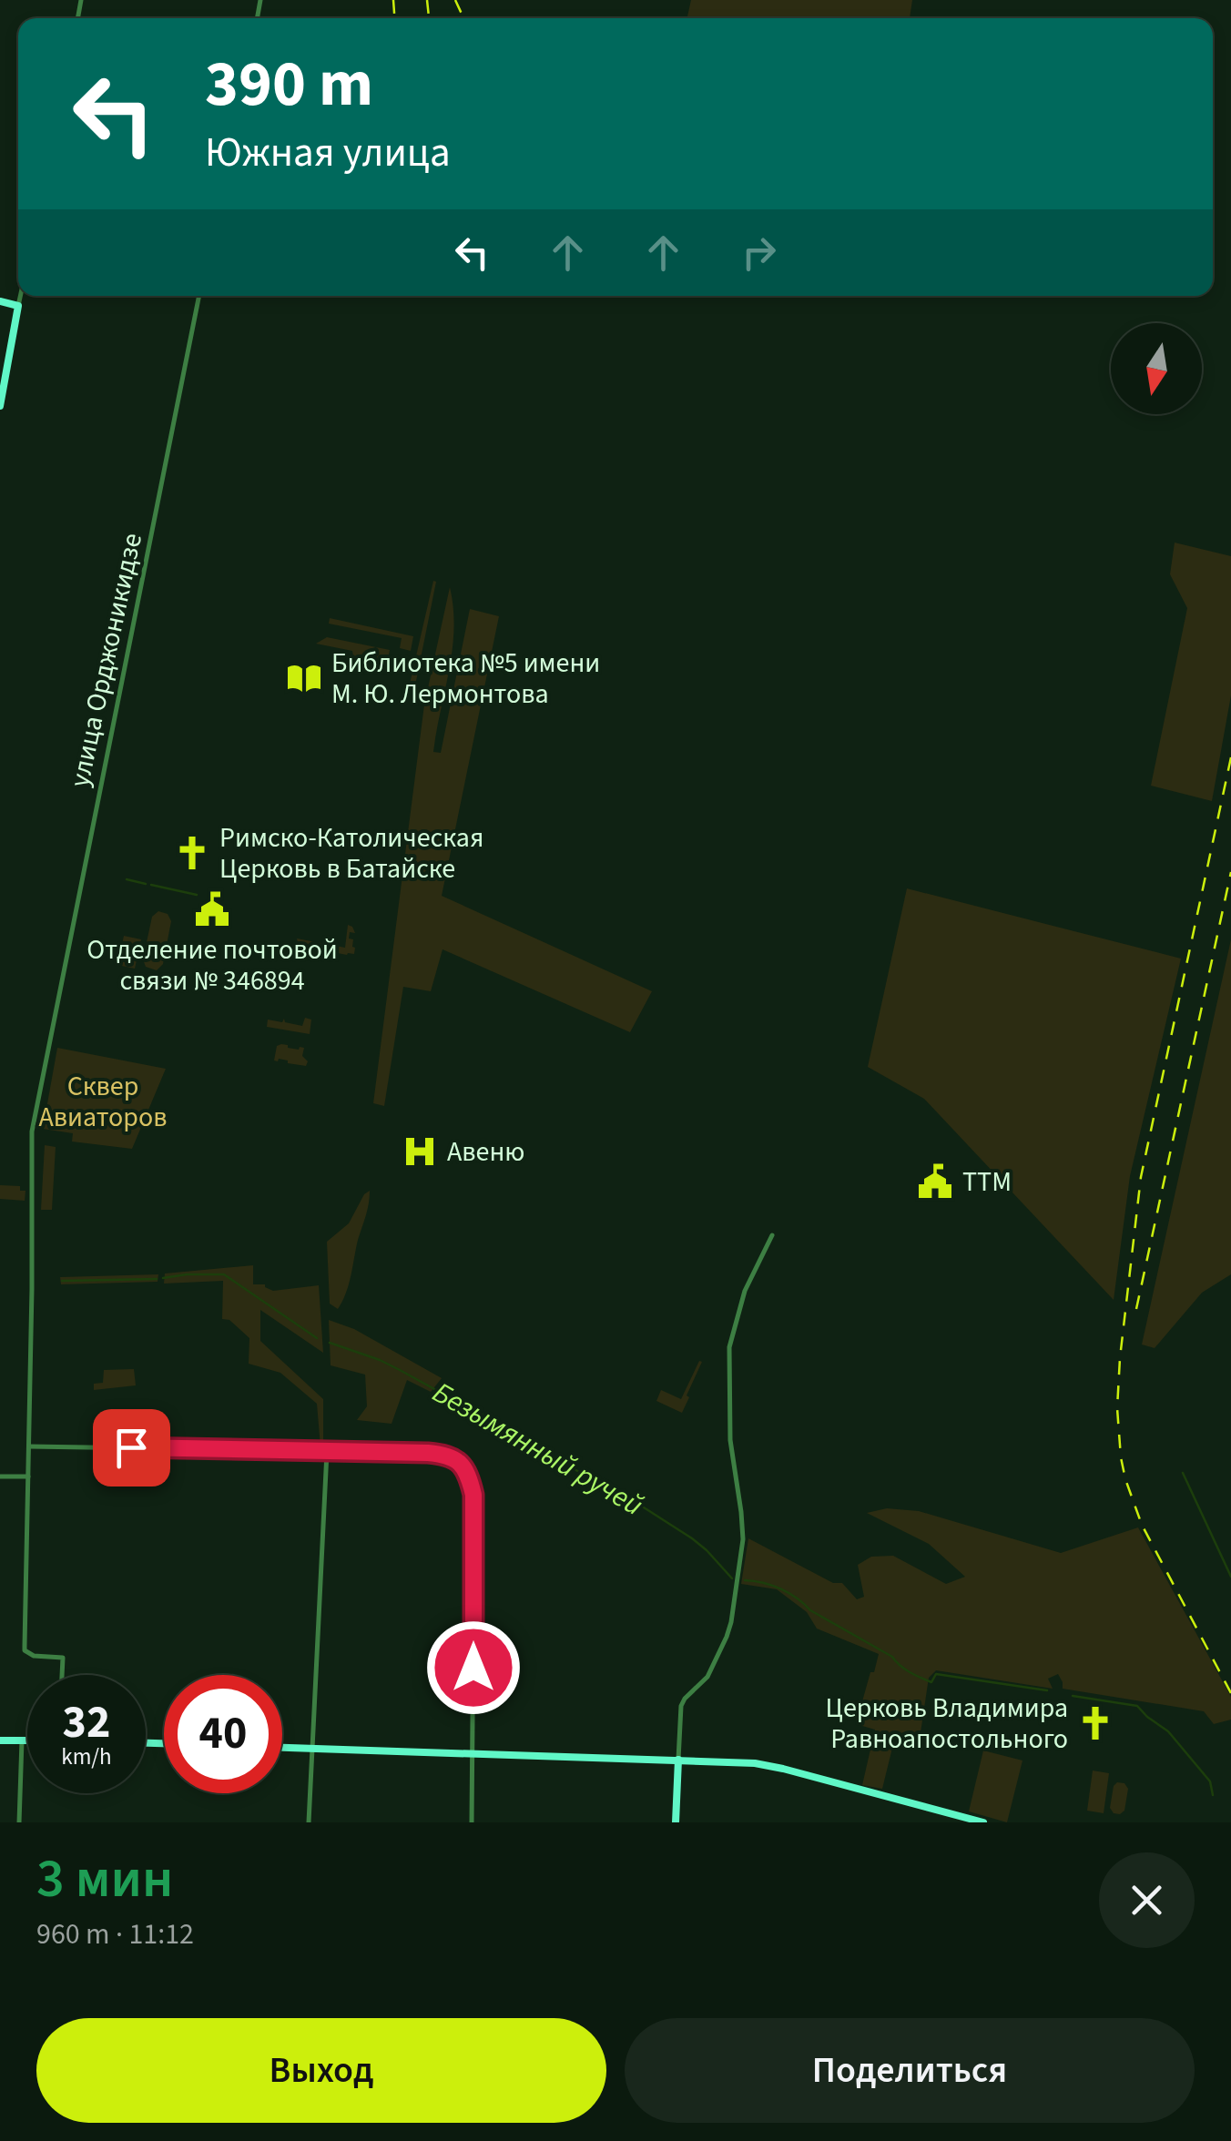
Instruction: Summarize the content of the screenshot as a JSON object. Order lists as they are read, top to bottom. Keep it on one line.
{"streets":{"street":["улица Орджоникидзе"]},"water":["Безымянный ручей"],"parks":["Сквер Авиаторов"],"places":{"library":["Библиотека №5 имени М. Ю. Лермонтова"],"church":["Римско-Католическая Церковь в Батайске","Церковь Владимира Равноапостольного"],"public building":["Отделение почтовой связи № 346894","ТТМ"],"hospital":["Авеню"]},"north":"bottom","page":{"turn":["390 m","Южная улица"],"speed":"32 km/h","limit":"40","heading":["3 мин","960 m · 11:12"],"buttons":["Выход","Поделиться"]}}
